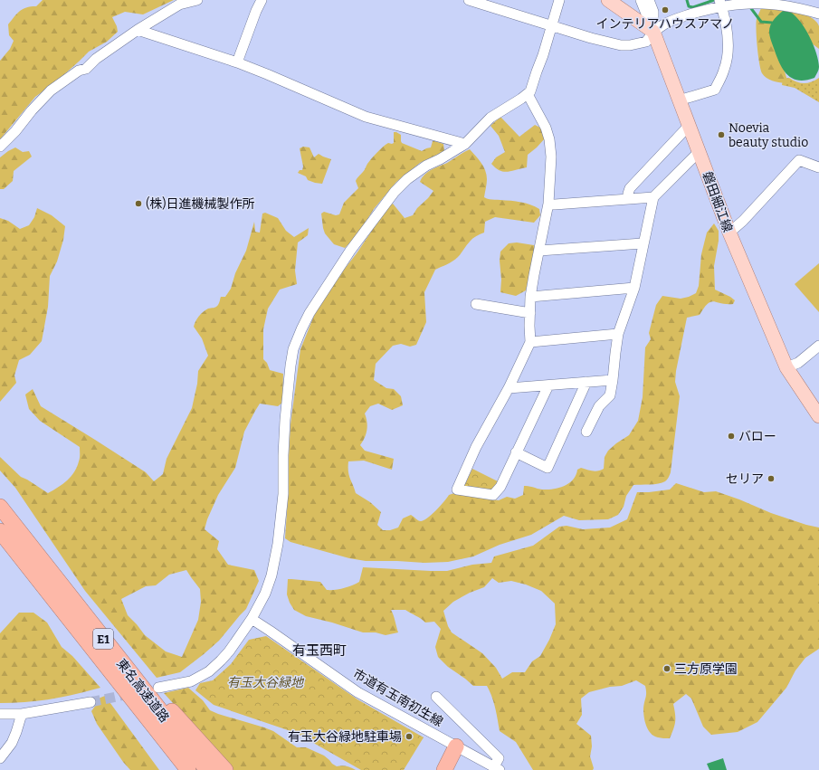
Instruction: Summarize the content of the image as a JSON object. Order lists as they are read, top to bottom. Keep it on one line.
{"streets":{"highway":["E1","東名高速道路"],"main road":["磐田細江線"],"street":["市道有玉南初生線"]},"districts":["有玉西町"],"parks":["有玉大谷緑地"],"places":["インテリアハウスアマノ","Noevia beauty studio","(株)日進機械製作所","バロー","セリア","三方原学園","有玉大谷緑地駐車場"]}
